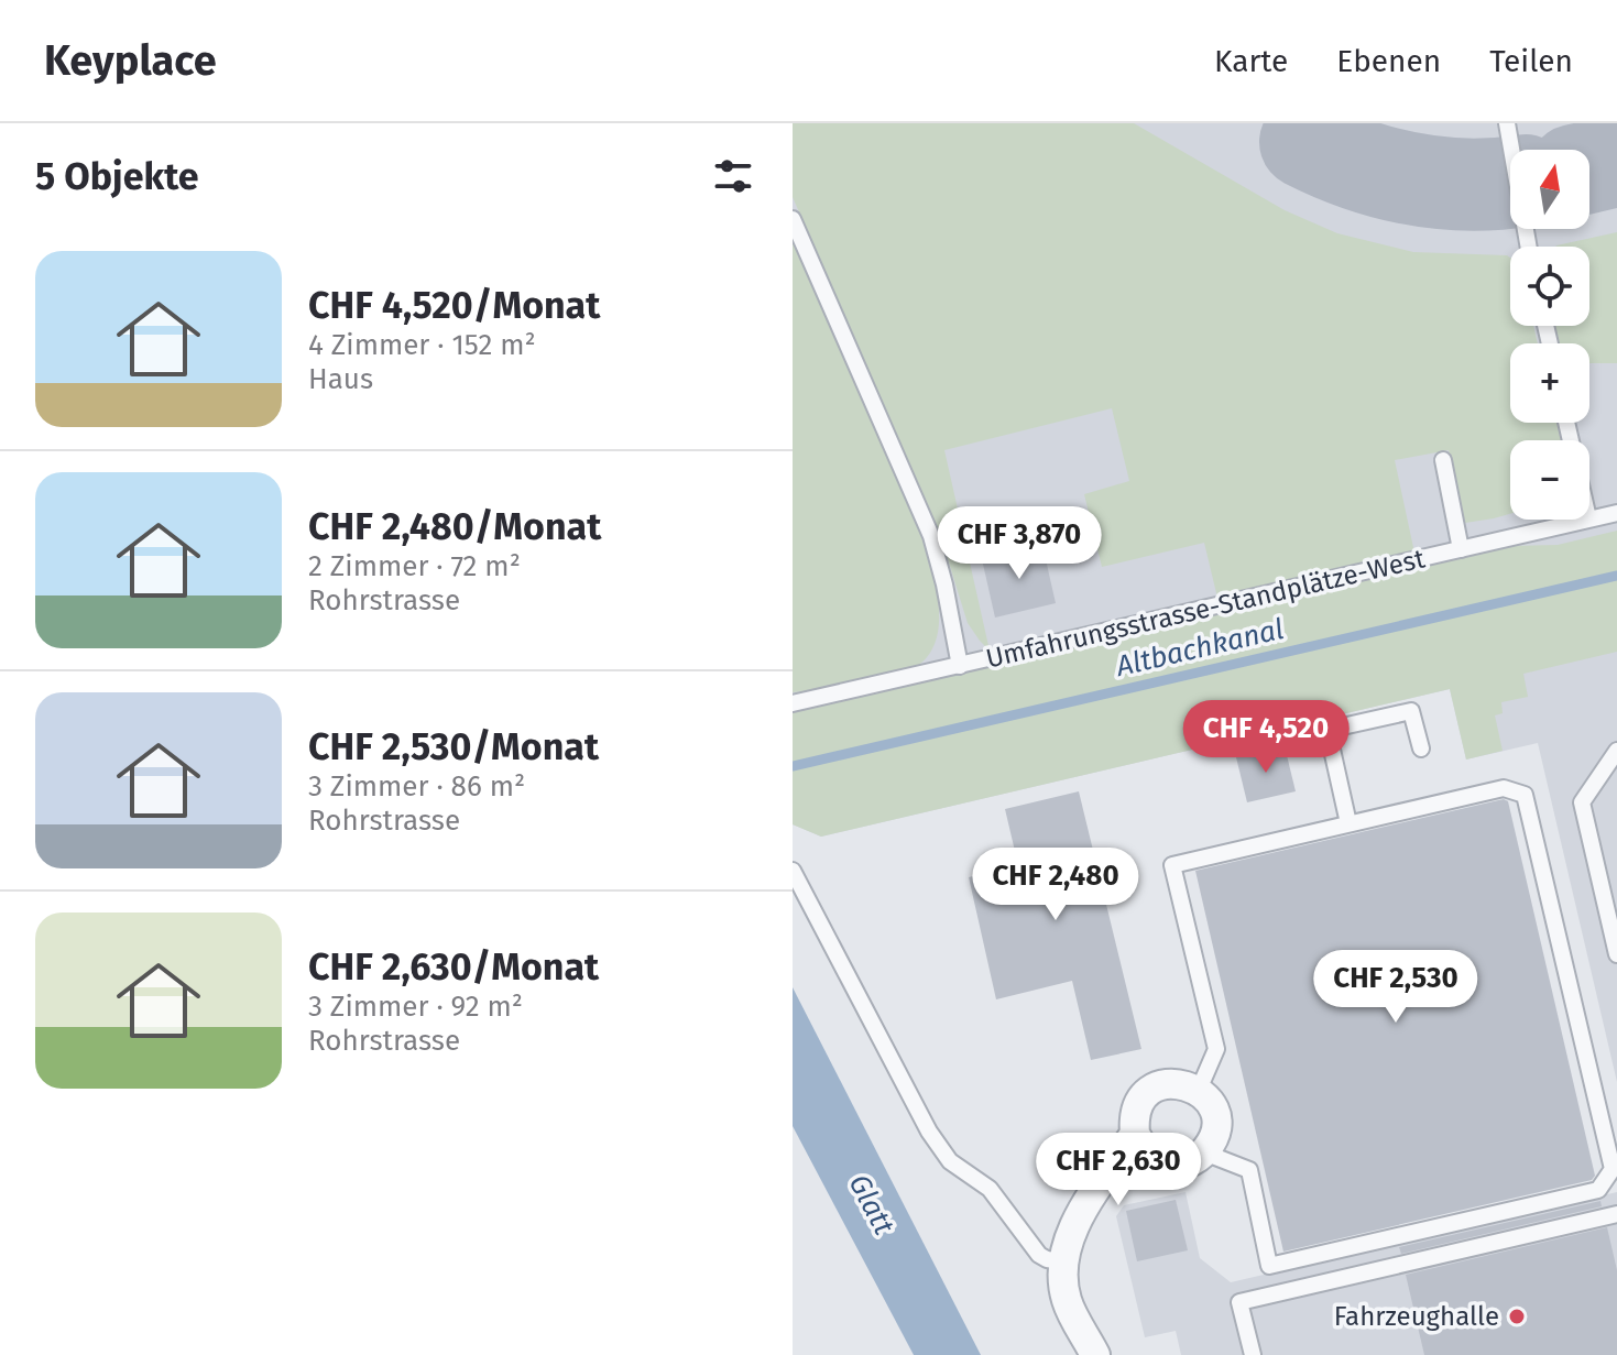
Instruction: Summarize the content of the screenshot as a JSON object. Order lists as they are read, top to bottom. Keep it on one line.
{"streets":{"lane":["Umfahrungsstrasse-Standplätze-West"]},"water":["Altbachkanal","Glatt"],"places":["Fahrzeughalle"],"north":"top","page":{"header":"Keyplace","nav":["Karte","Ebenen","Teilen"],"heading":"5 Objekte","map_buttons":["+","−"],"list":[{"name":"CHF 4,520/Monat","note":"4 Zimmer · 152 m² · Haus"},{"name":"CHF 2,480/Monat","note":"2 Zimmer · 72 m² · Rohrstrasse"},{"name":"CHF 2,530/Monat","note":"3 Zimmer · 86 m² · Rohrstrasse"},{"name":"CHF 2,630/Monat","note":"3 Zimmer · 92 m² · Rohrstrasse"}],"price":["CHF 3,870","CHF 4,520","CHF 2,480","CHF 2,530","CHF 2,630"]}}
